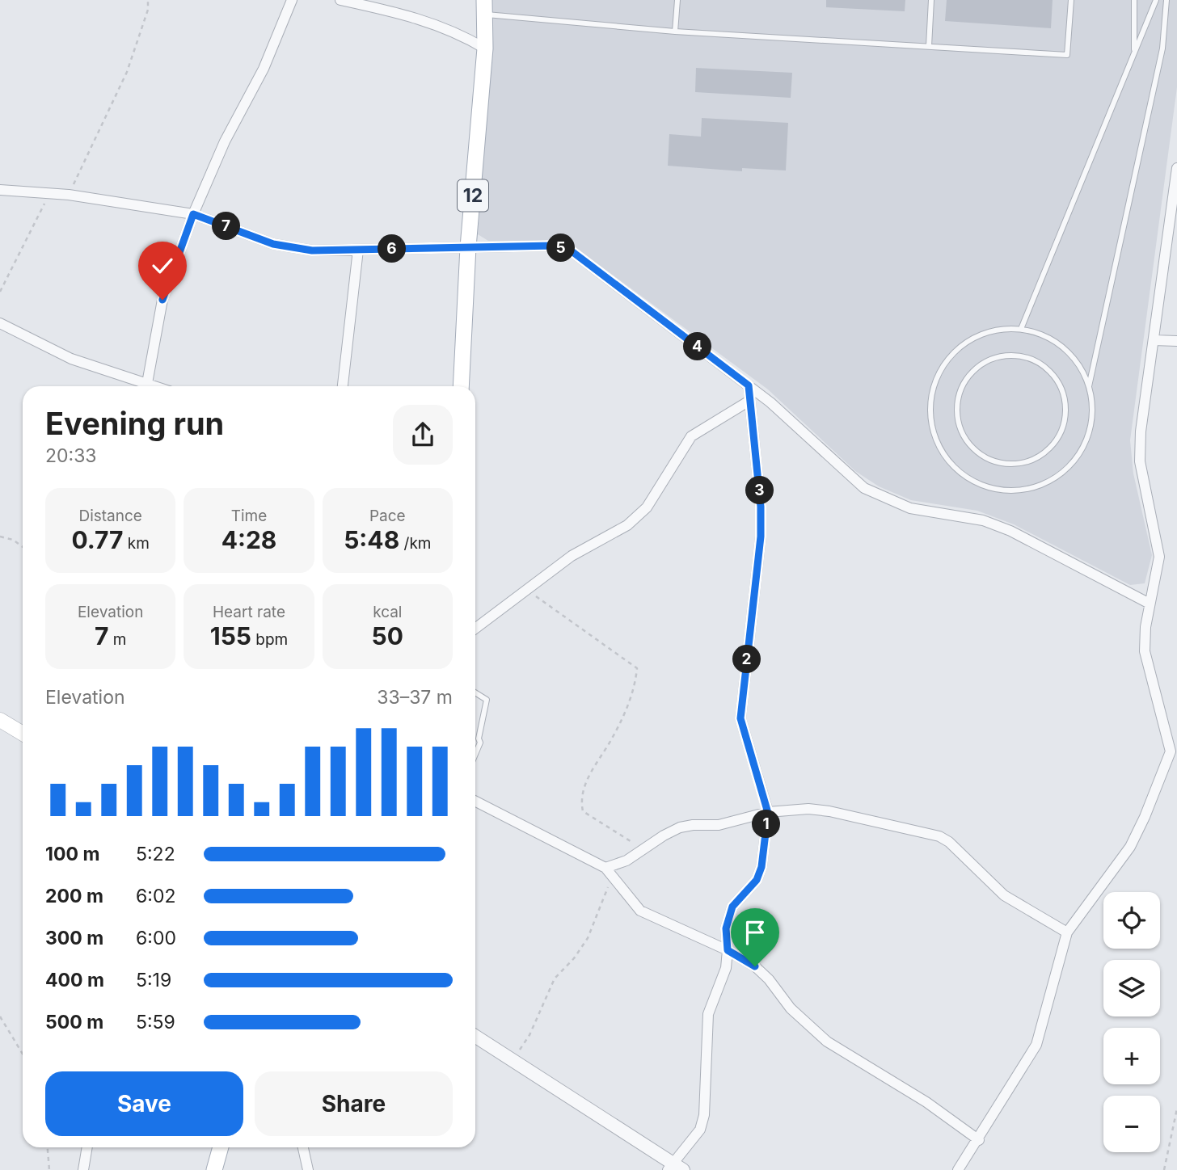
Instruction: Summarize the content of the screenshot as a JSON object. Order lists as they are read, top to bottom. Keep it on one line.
{"streets":{"main road":["12"]},"page":{"pins":["7","5","6","4","3","2","1"],"heading":["Evening run","20:33"],"stats":[["Distance","0.77 km"],["Time","4:28"],["Pace","5:48 /km"],["Elevation","7 m"],["Heart rate","155 bpm"],["kcal","50"]],"chart":["Elevation","33–37 m"],"list":[{"name":"100 m","note":"5:22"},{"name":"200 m","note":"6:02"},{"name":"300 m","note":"6:00"},{"name":"400 m","note":"5:19"},{"name":"500 m","note":"5:59"}],"map_buttons":["+","−"],"buttons":["Save","Share"]}}
